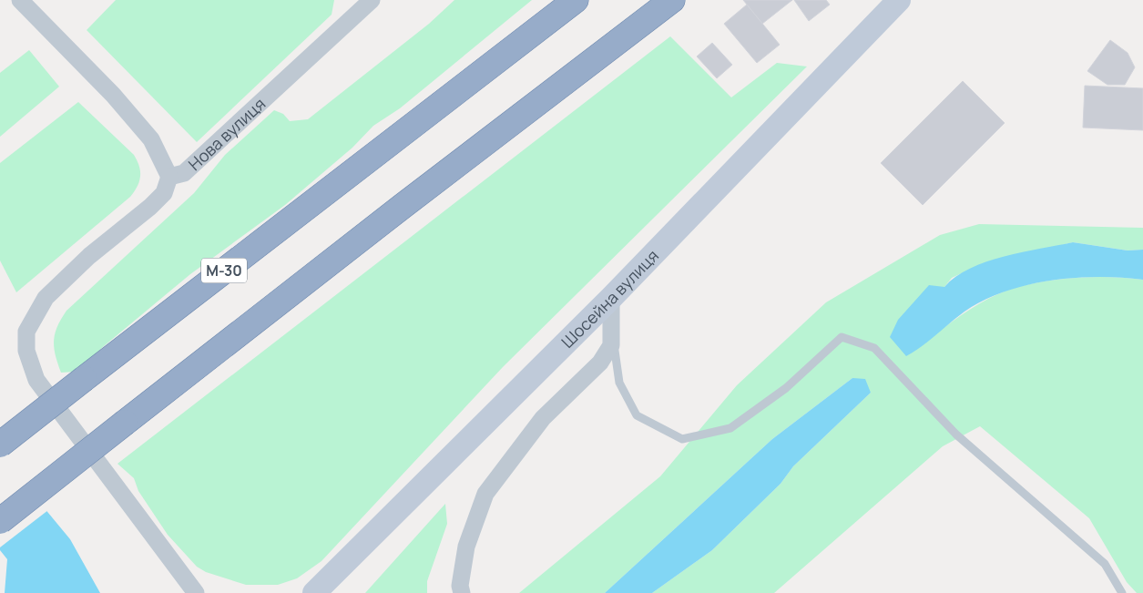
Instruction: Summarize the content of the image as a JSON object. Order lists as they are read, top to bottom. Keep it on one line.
{"streets":{"highway":["М-30"],"main road":["Шосейна вулиця"],"street":["Нова вулиця"]}}
